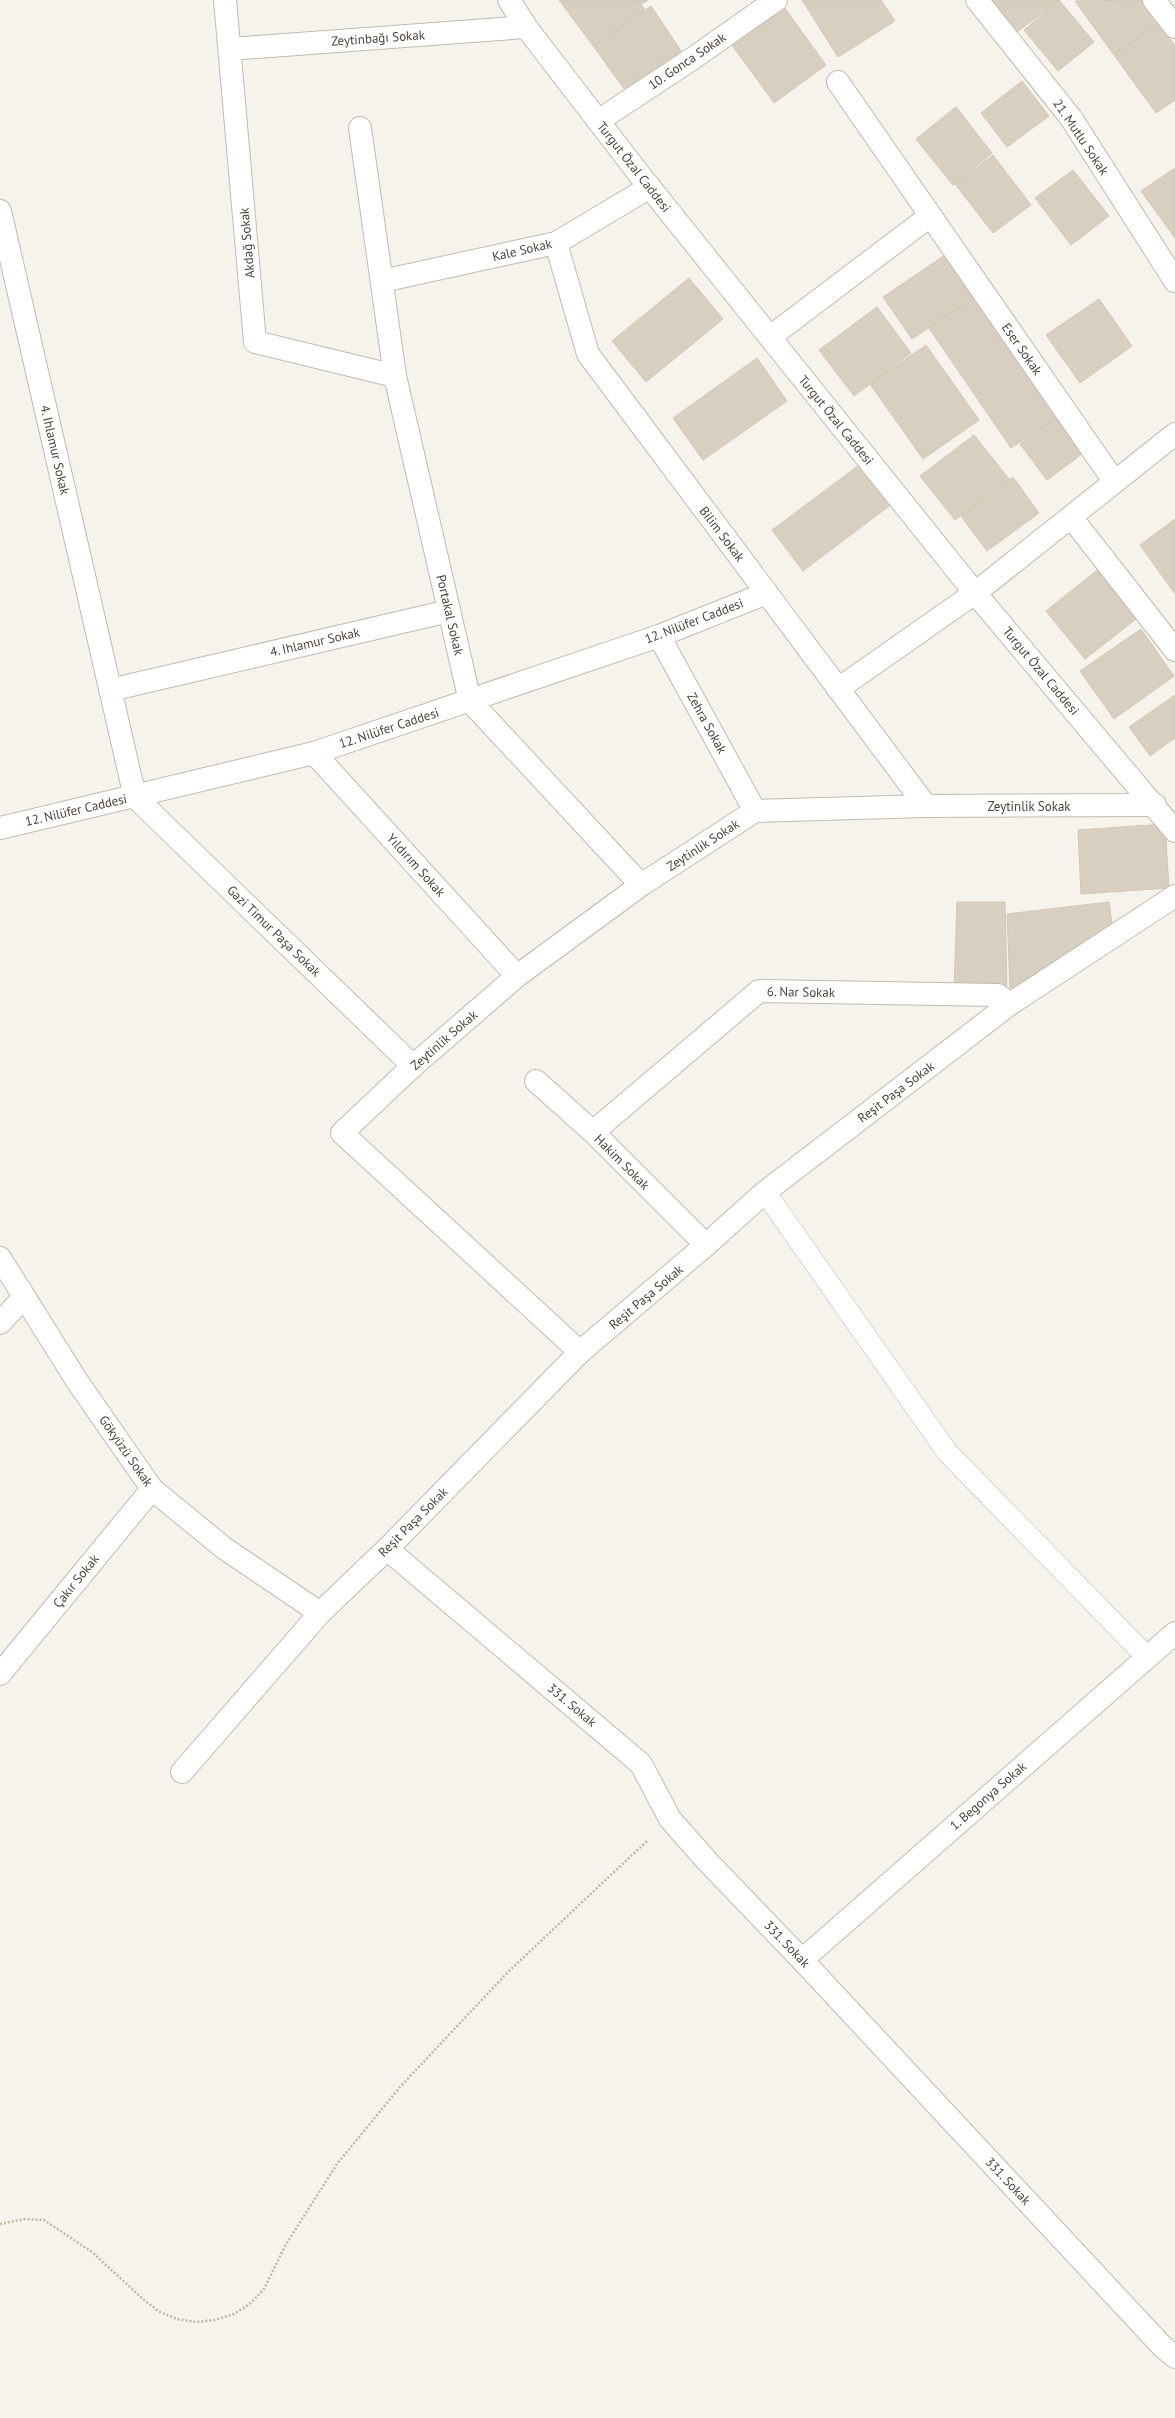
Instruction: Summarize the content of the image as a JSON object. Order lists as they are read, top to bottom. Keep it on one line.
{"streets":{"street":["Zeytinbağı Sokak","10. Gonca Sokak","21. Mutlu Sokak","Turgut Özal Caddesi","Akdağ Sokak","Kale Sokak","Eser Sokak","4. Ihlamur Sokak","Bilim Sokak","Portakal Sokak","12. Nilüfer Caddesi","Zehra Sokak","Zeytinlik Sokak","Yıldırım Sokak","Gazi Timur Paşa Sokak","6. Nar Sokak","Reşit Paşa Sokak","Hakim Sokak","Gökyüzü Sokak","Çakır Sokak","331. Sokak","1. Begonya Sokak"]},"crossings":[["Zeytinbağı Sokak","Turgut Özal Caddesi"],["Zeytinbağı Sokak","Akdağ Sokak"],["10. Gonca Sokak","Turgut Özal Caddesi"],["Turgut Özal Caddesi","Kale Sokak"],["Turgut Özal Caddesi","Zeytinlik Sokak"],["Akdağ Sokak","Portakal Sokak"],["Kale Sokak","Bilim Sokak"],["Kale Sokak","Portakal Sokak"],["4. Ihlamur Sokak","Portakal Sokak"],["4. Ihlamur Sokak","12. Nilüfer Caddesi"],["4. Ihlamur Sokak","Gazi Timur Paşa Sokak"],["Bilim Sokak","12. Nilüfer Caddesi"],["Bilim Sokak","Zeytinlik Sokak"],["Portakal Sokak","12. Nilüfer Caddesi"],["Portakal Sokak","Zeytinlik Sokak"],["12. Nilüfer Caddesi","Zehra Sokak"],["12. Nilüfer Caddesi","Yıldırım Sokak"],["12. Nilüfer Caddesi","Gazi Timur Paşa Sokak"],["Zehra Sokak","Zeytinlik Sokak"],["Zeytinlik Sokak","Yıldırım Sokak"],["Zeytinlik Sokak","Gazi Timur Paşa Sokak"],["Zeytinlik Sokak","Reşit Paşa Sokak"],["6. Nar Sokak","Reşit Paşa Sokak"],["6. Nar Sokak","Hakim Sokak"],["Reşit Paşa Sokak","Hakim Sokak"],["Reşit Paşa Sokak","Gökyüzü Sokak"],["Reşit Paşa Sokak","331. Sokak"],["Gökyüzü Sokak","Çakır Sokak"],["331. Sokak","1. Begonya Sokak"]]}
